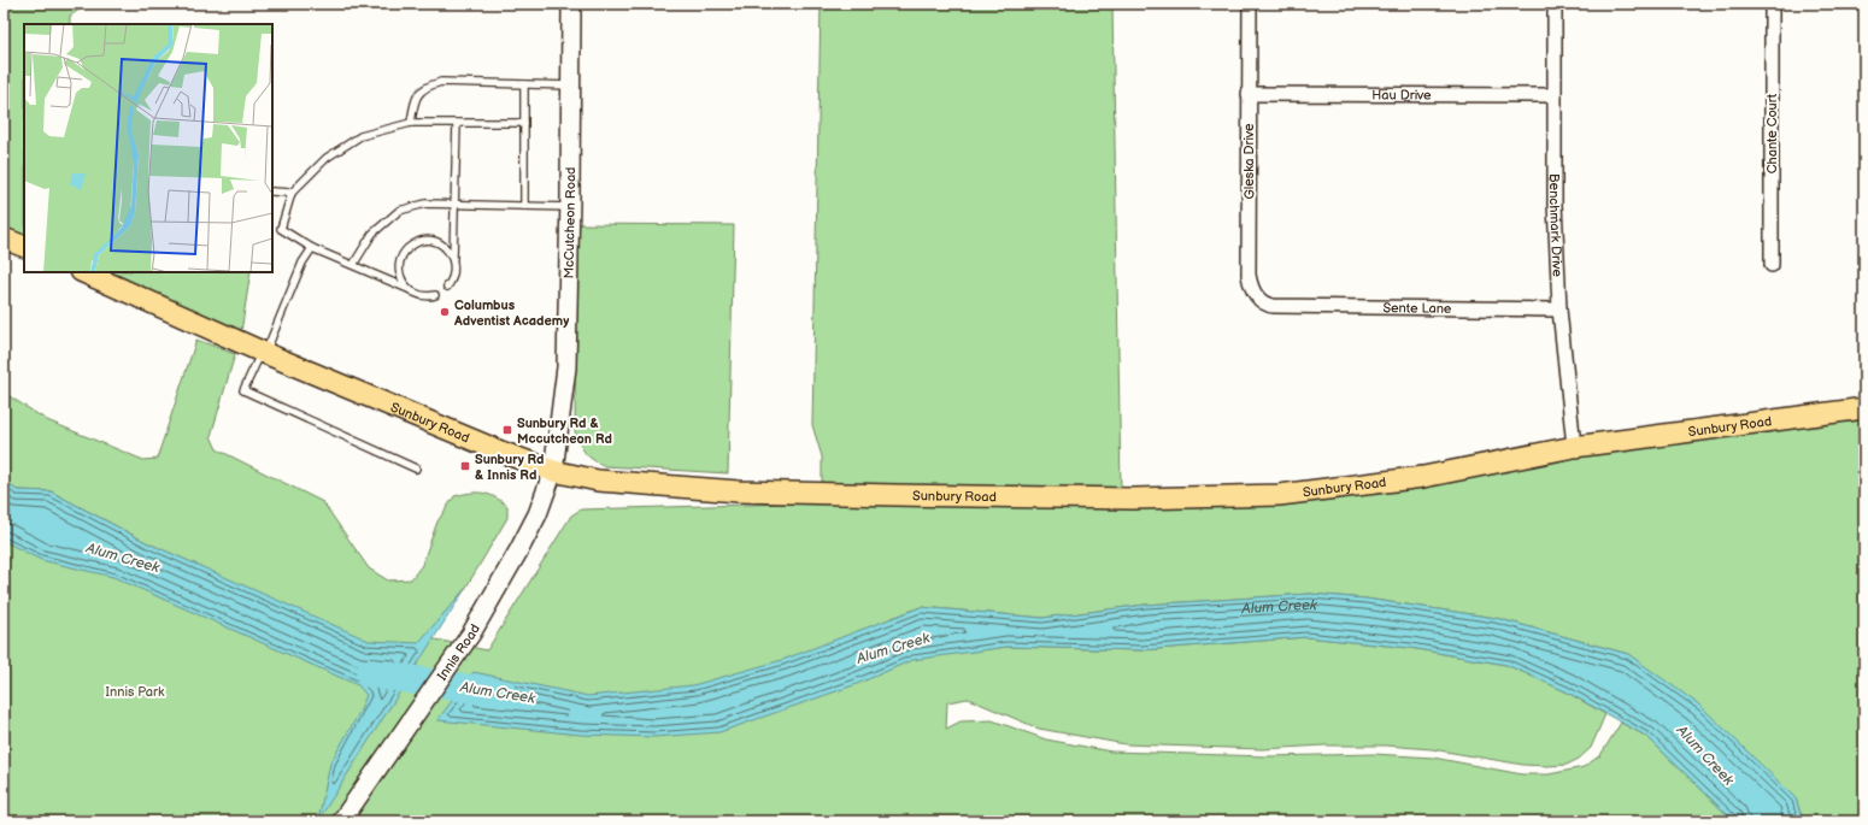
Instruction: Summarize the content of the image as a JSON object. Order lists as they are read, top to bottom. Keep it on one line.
{"streets":{"main road":["McCutcheon Road","Sunbury Road","Innis Road"],"street":["Hau Drive","Chante Court","Gleska Drive","Benchmark Drive","Sente Lane"]},"crossings":[["Hau Drive","Gleska Drive"],["Hau Drive","Benchmark Drive"],["Gleska Drive","Sente Lane"],["McCutcheon Road","Sunbury Road"],["McCutcheon Road","Innis Road"],["Benchmark Drive","Sente Lane"],["Benchmark Drive","Sunbury Road"],["Sunbury Road","Innis Road"]],"water":["Alum Creek"],"parks":["Innis Park"],"places":{"other":["Columbus Adventist Academy"],"transit":["Sunbury Rd & Mccutcheon Rd","Sunbury Rd & Innis Rd"]}}
